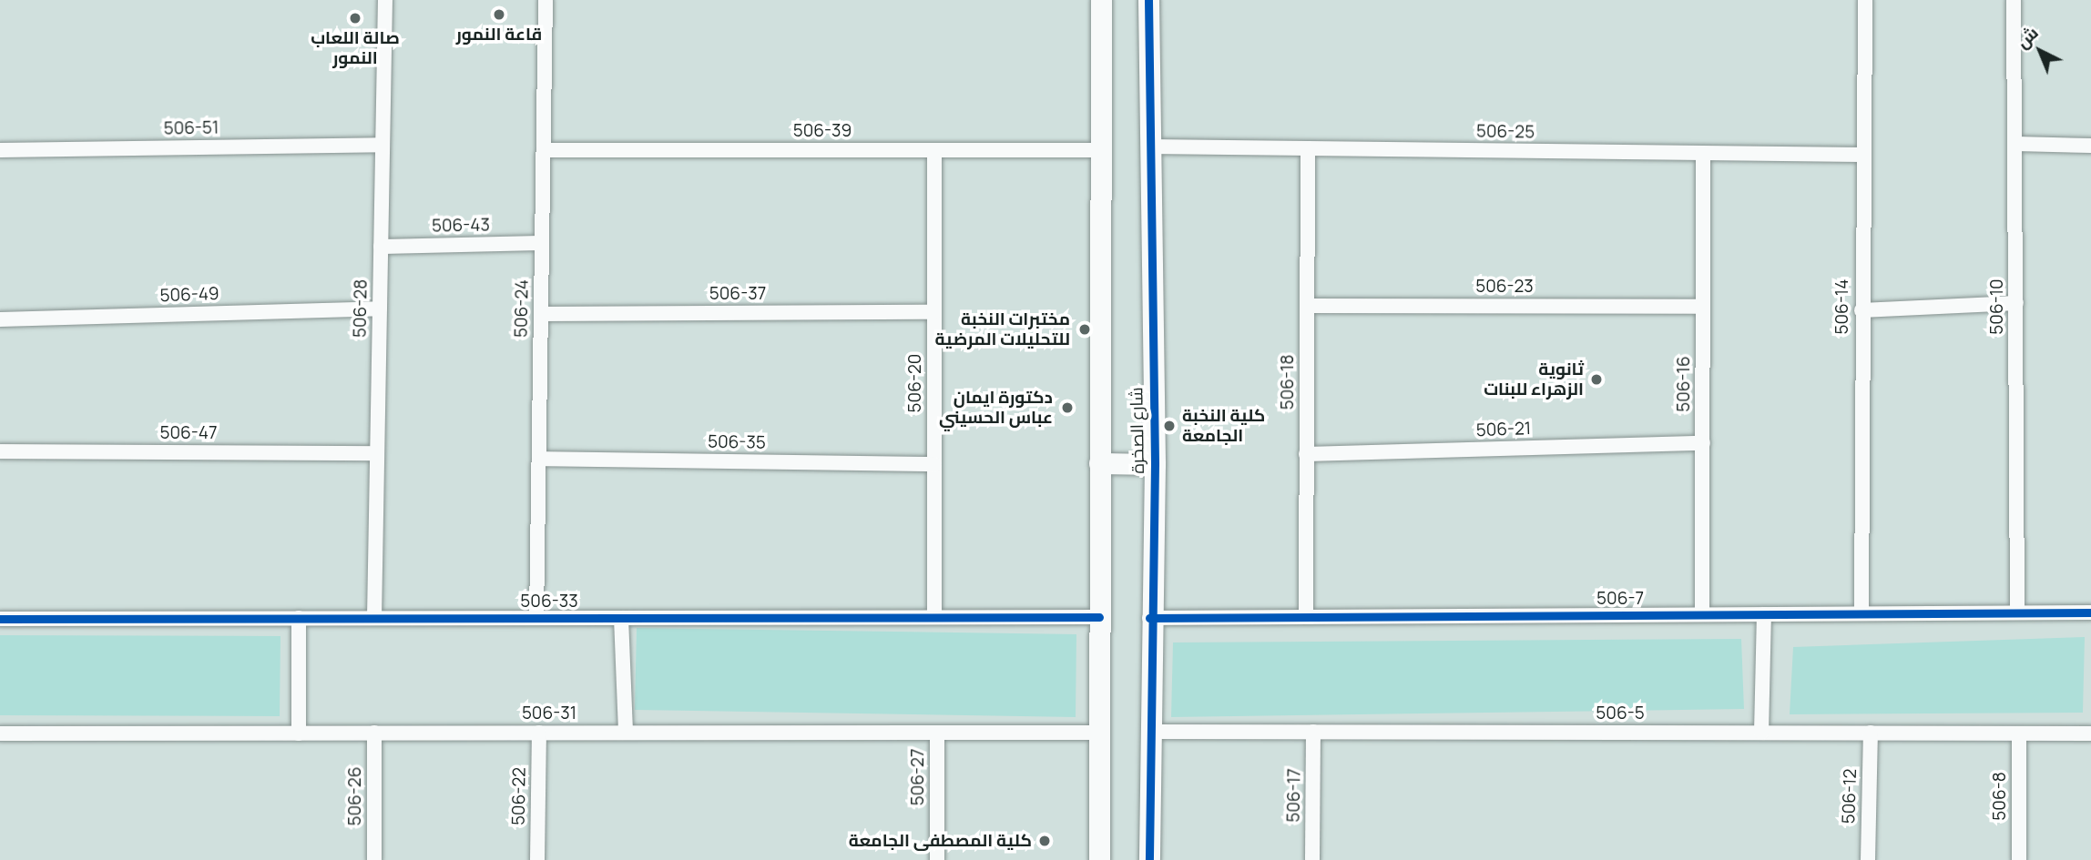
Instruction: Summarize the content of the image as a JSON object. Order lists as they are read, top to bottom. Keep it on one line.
{"streets":{"street":["506-51","506-39","506-25","506-43","506-23","506-37","506-49","506-14","506-10","506-28","506-24","506-18","506-20","506-16","506-21","شارع الصخرة","506-47","506-35","506-7","506-33","506-31","506-5","506-27","506-17","506-26","506-22","506-12","506-8"]},"crossings":[["506-51","506-28"],["506-39","506-24"],["506-39","506-20"],["506-25","506-14"],["506-25","506-18"],["506-25","506-16"],["506-25","شارع الصخرة"],["506-43","506-28"],["506-43","506-24"],["506-23","506-18"],["506-23","506-16"],["506-37","506-24"],["506-37","506-20"],["506-49","506-28"],["506-14","506-7"],["506-10","506-7"],["506-28","506-47"],["506-28","506-33"],["506-24","506-35"],["506-24","506-33"],["506-18","506-21"],["506-18","506-7"],["506-20","506-35"],["506-20","506-33"],["506-16","506-21"],["506-16","506-7"],["شارع الصخرة","506-7"],["شارع الصخرة","506-5"],["506-31","506-27"],["506-31","506-26"],["506-31","506-22"],["506-5","506-17"],["506-5","506-12"],["506-5","506-8"]],"places":["قاعة النمور","صالة اللعاب النمور","مختبرات النخبة للتحليلات المرضية","ثانوية الزهراء للبنات","دكتورة ايمان عباس الحسيني","كلية النخبة الجامعة","كلية المصطفى الجامعة"],"north":"top left"}
